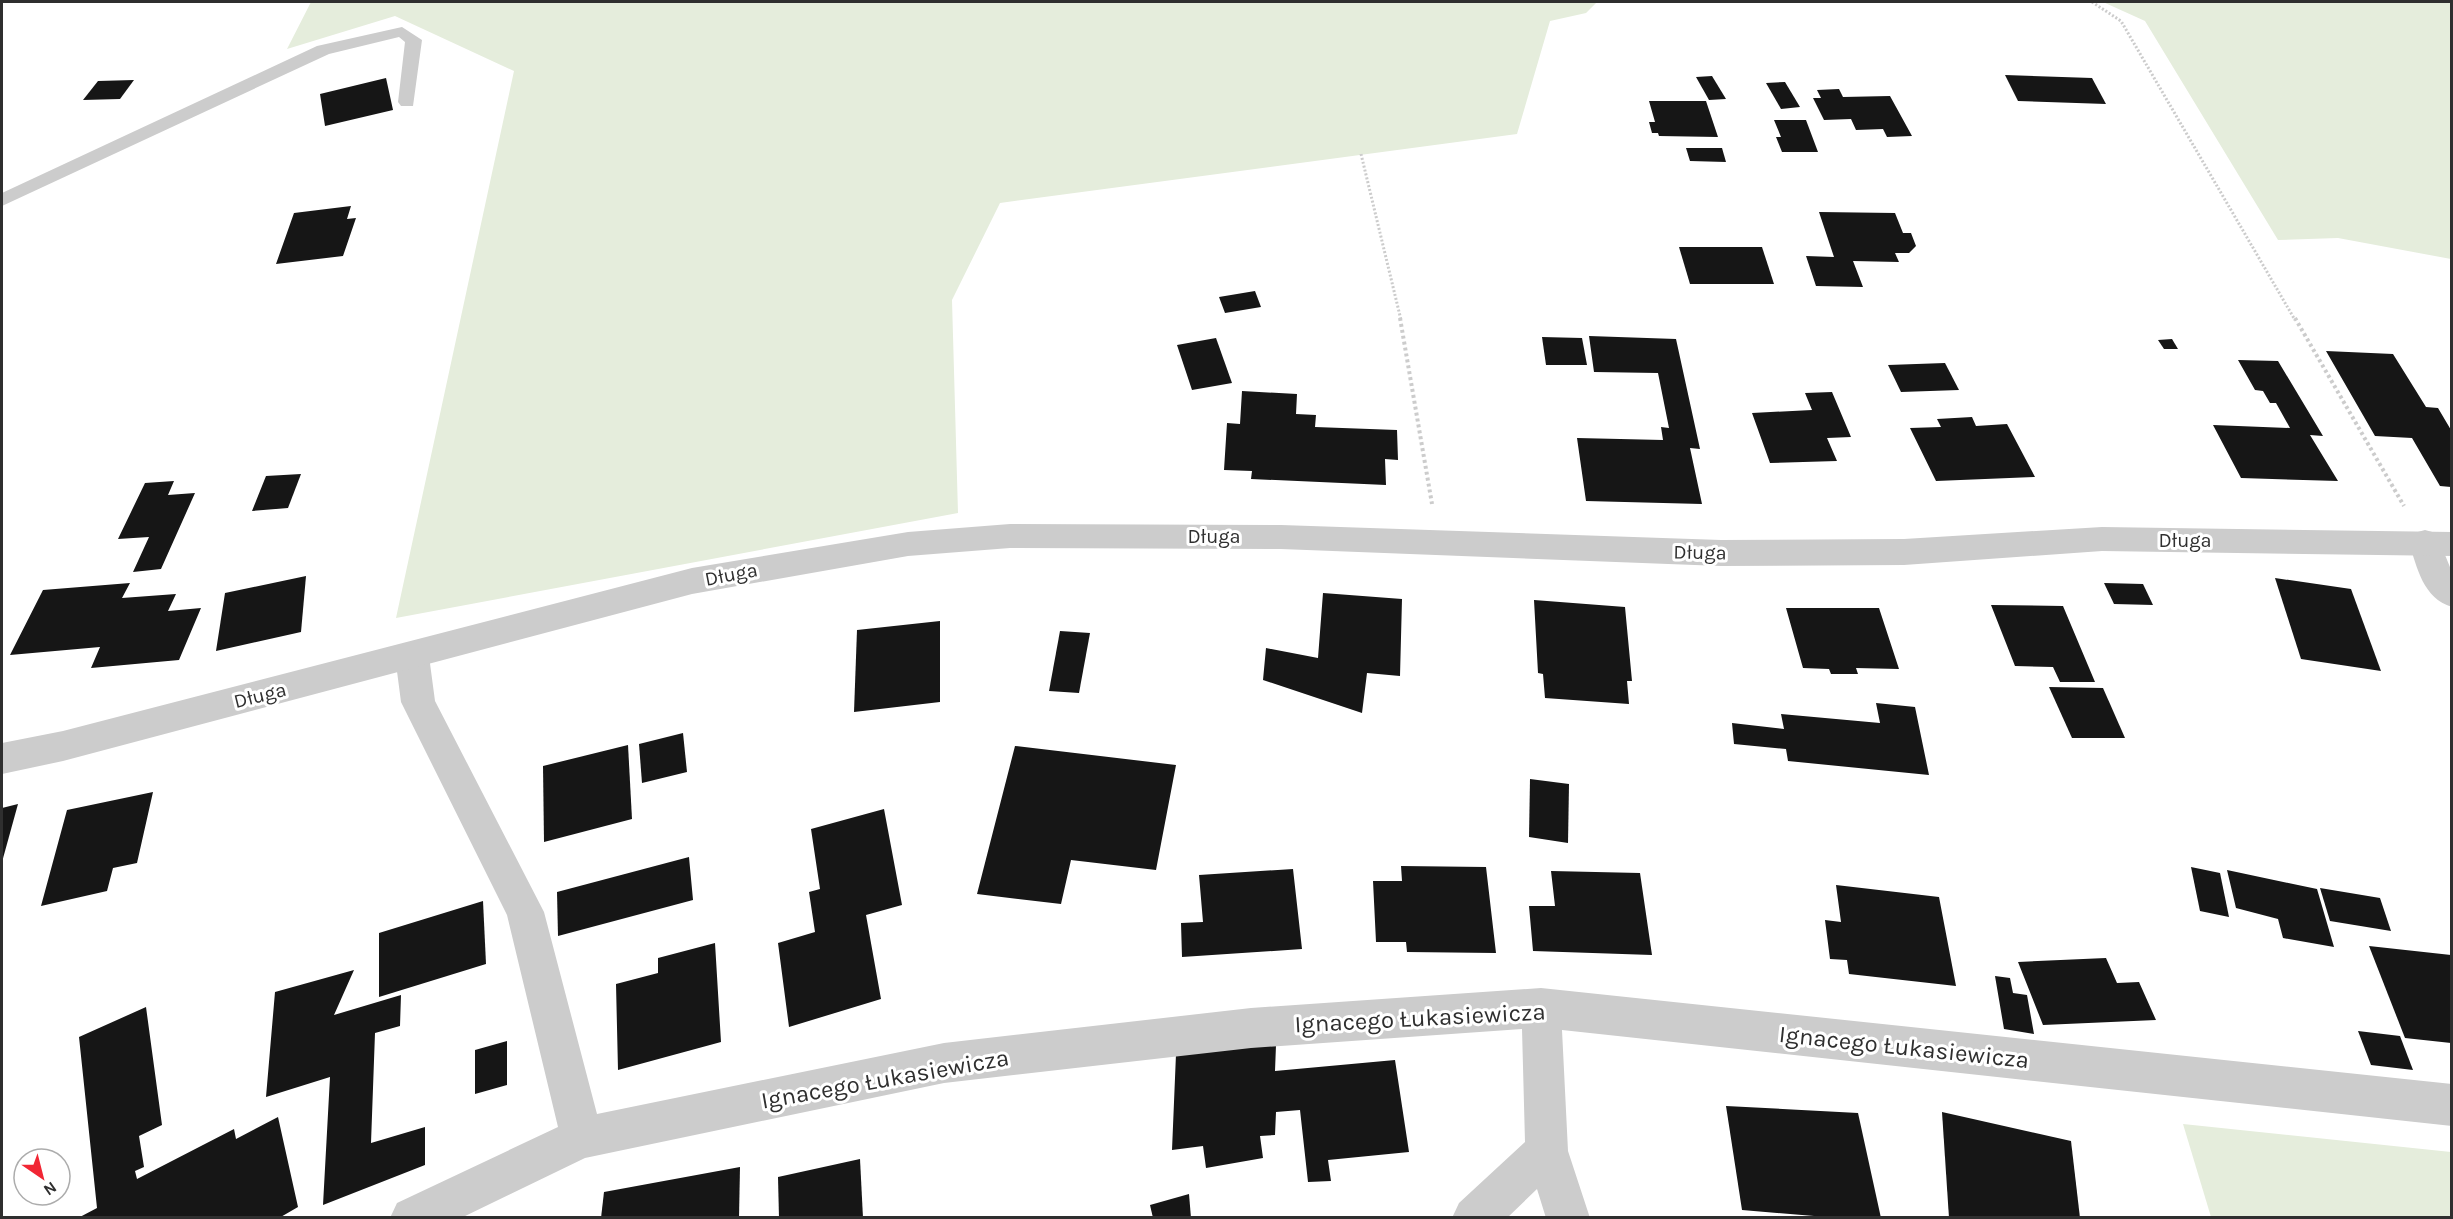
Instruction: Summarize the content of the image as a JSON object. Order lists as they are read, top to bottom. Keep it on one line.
{"streets":{"street":["Długa","Ignacego Łukasiewicza"]},"north":"bottom right"}
